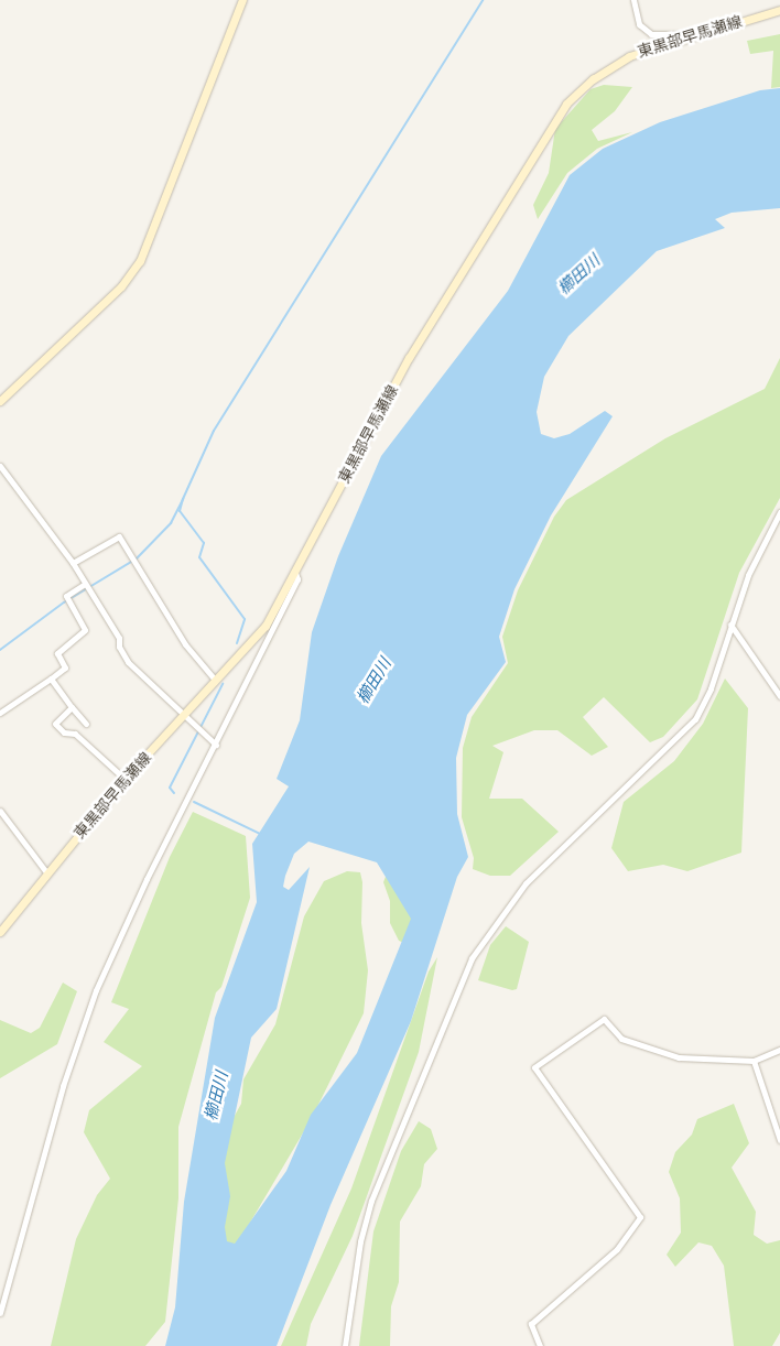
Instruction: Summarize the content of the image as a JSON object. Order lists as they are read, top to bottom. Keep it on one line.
{"streets":{"main road":["東黒部早馬瀬線"]},"water":["櫛田川"]}
